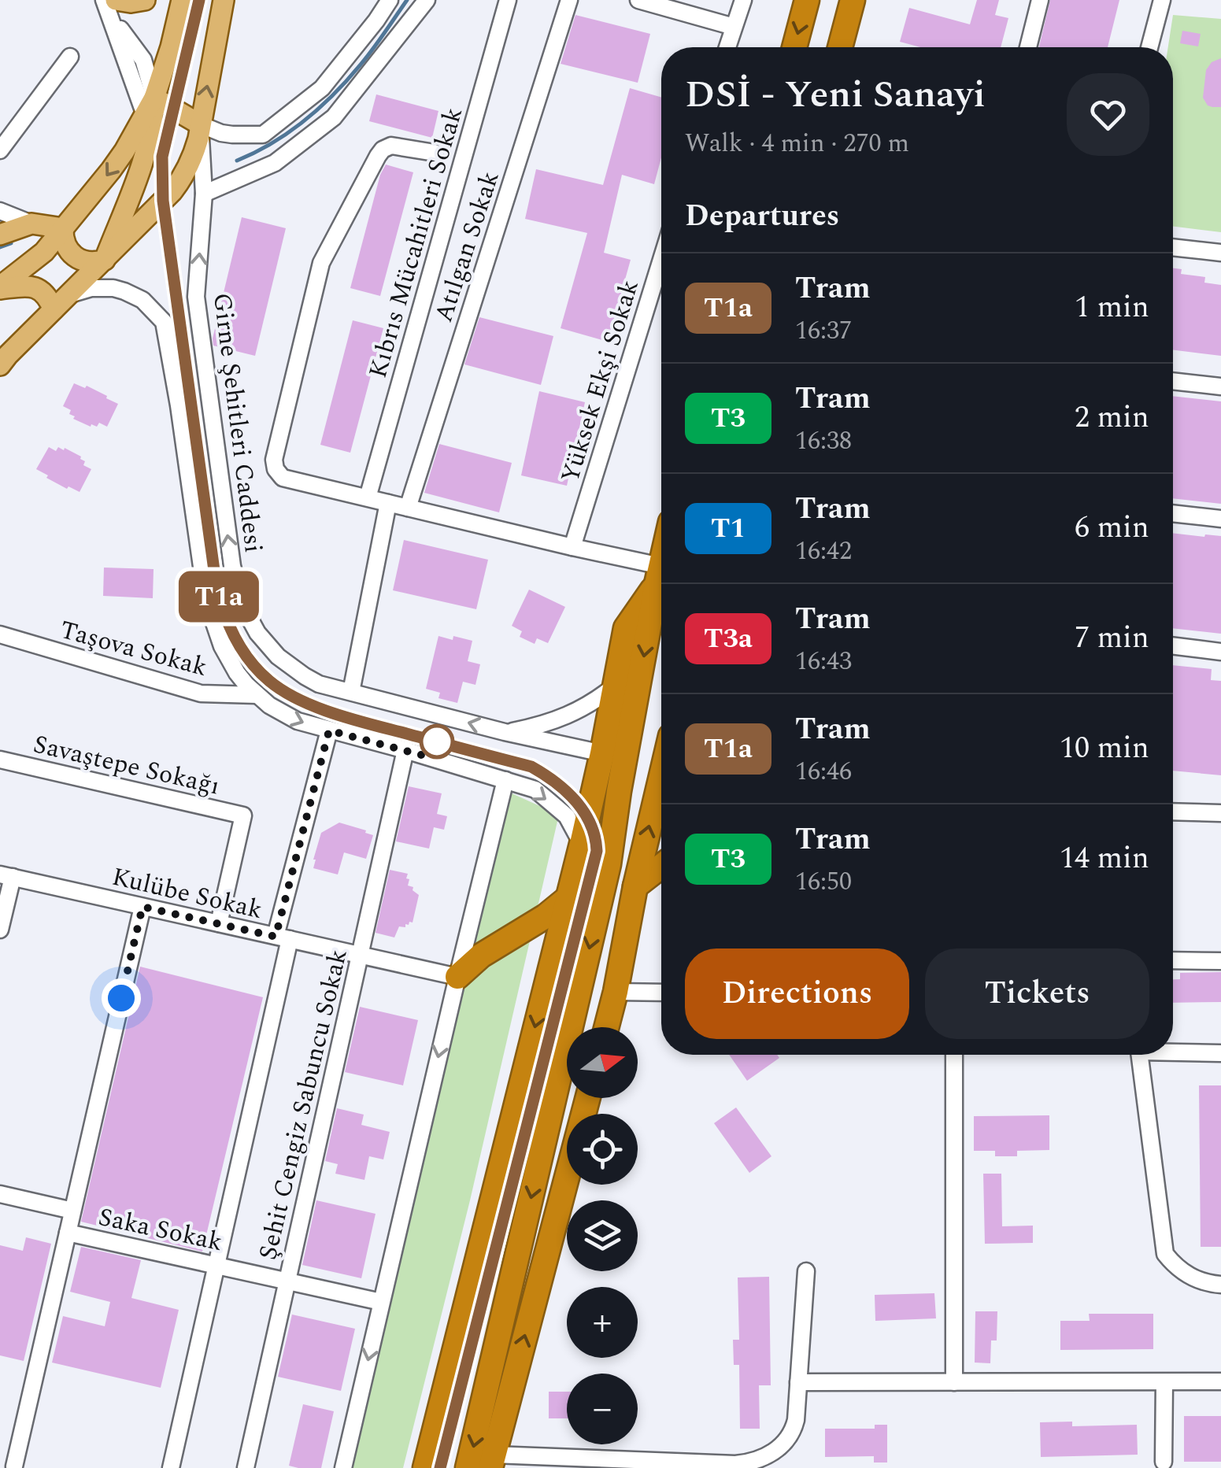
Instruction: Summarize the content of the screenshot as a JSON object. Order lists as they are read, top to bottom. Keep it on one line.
{"streets":{"street":["Kıbrıs Mücahitleri Sokak","Atılgan Sokak","Yüksek Ekşi Sokak","Girne Şehitleri Caddesi","Taşova Sokak","Savaştepe Sokağı","Kulübe Sokak","Şehit Cengiz Sabuncu Sokak","Saka Sokak"]},"crossings":[["Savaştepe Sokağı","Kulübe Sokak"],["Kulübe Sokak","Şehit Cengiz Sabuncu Sokak"],["Şehit Cengiz Sabuncu Sokak","Saka Sokak"]],"one_way":["Girne Şehitleri Caddesi"],"lines":["tram line T1a"],"north":"right","page":{"on_map":"T1a","heading":[["DSİ - Yeni Sanayi","Walk · 4 min · 270 m"],"Departures"],"list":[{"mark":"T1a","name":"Tram","note":"16:37","value":"1 min"},{"mark":"T3","name":"Tram","note":"16:38","value":"2 min"},{"mark":"T1","name":"Tram","note":"16:42","value":"6 min"},{"mark":"T3a","name":"Tram","note":"16:43","value":"7 min"},{"mark":"T1a","name":"Tram","note":"16:46","value":"10 min"},{"mark":"T3","name":"Tram","note":"16:50","value":"14 min"}],"buttons":["Directions","Tickets"],"map_buttons":["+","−"]}}
